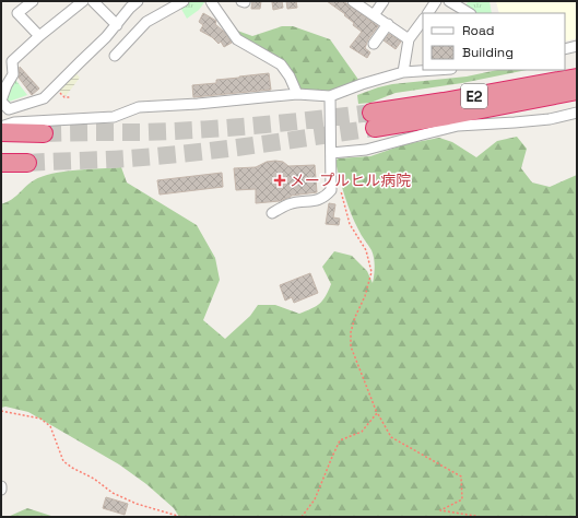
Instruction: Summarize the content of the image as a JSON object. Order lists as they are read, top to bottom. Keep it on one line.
{"streets":{"highway":["E2"]},"places":{"health":["メープルヒル病院"]},"legend":["Road","Building"]}
